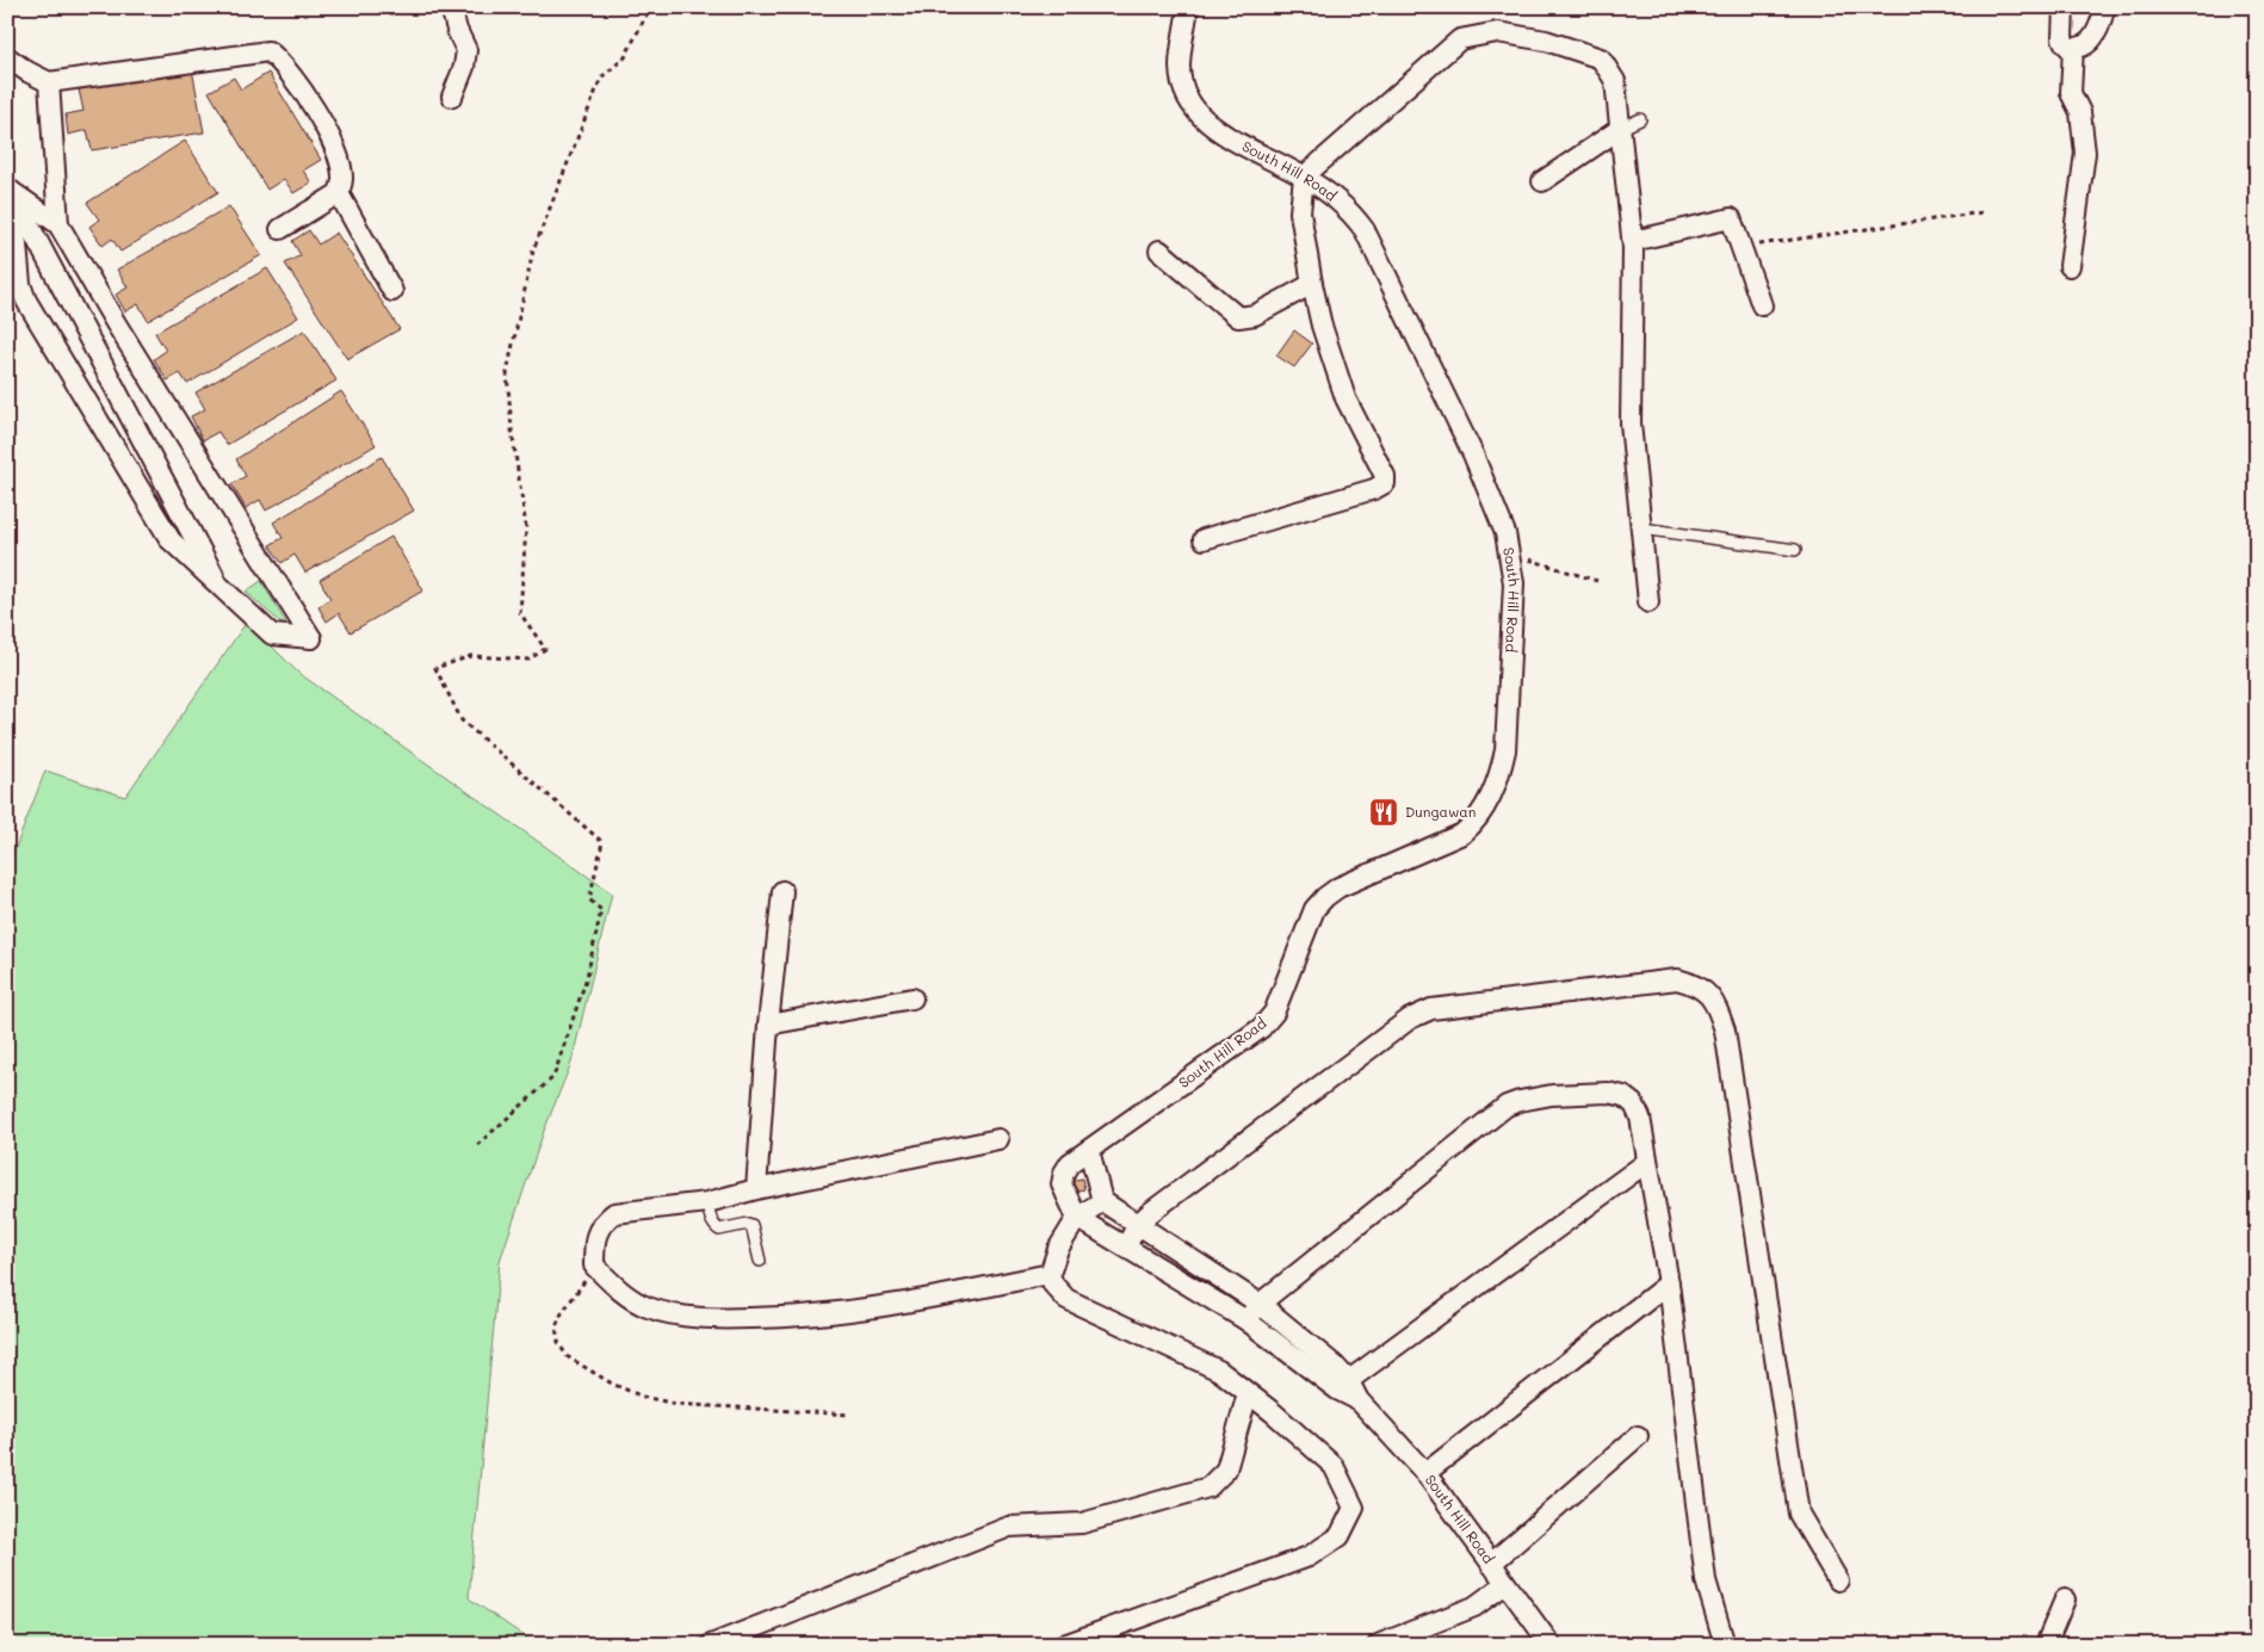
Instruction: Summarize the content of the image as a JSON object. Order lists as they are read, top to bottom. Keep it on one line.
{"streets":{"street":["South Hill Road"]},"places":{"restaurant":["Dungawan"]}}
